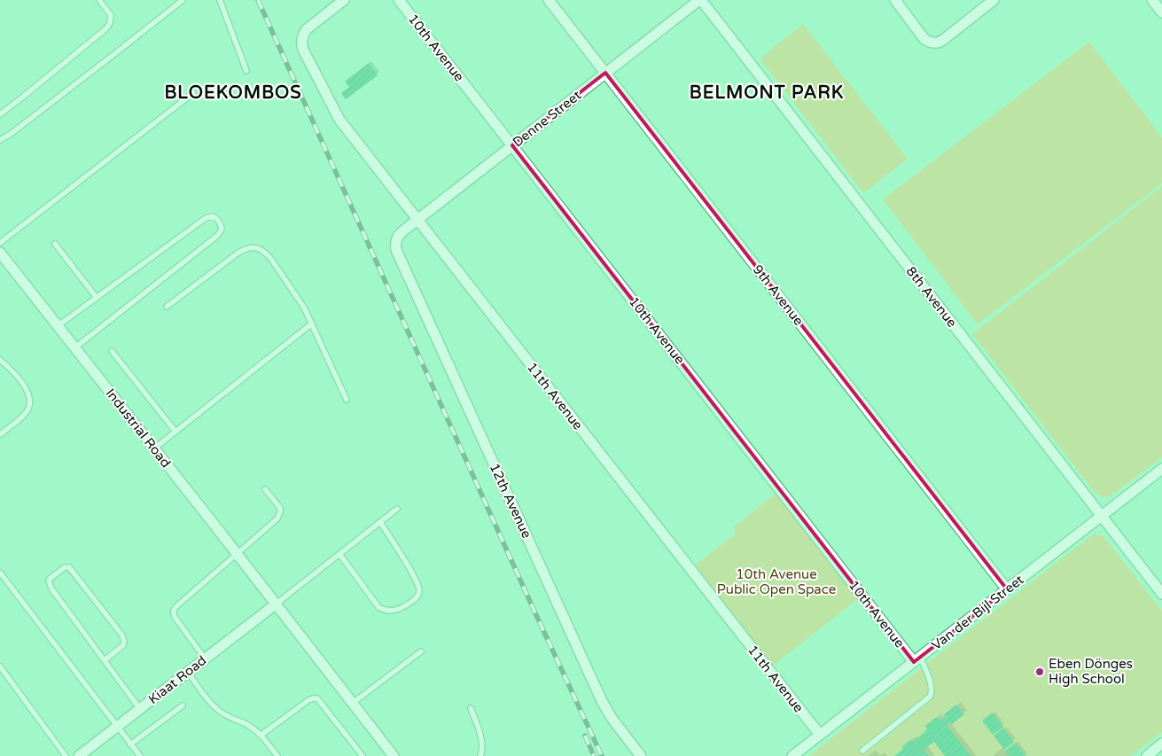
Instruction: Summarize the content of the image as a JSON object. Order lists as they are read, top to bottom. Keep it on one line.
{"streets":{"street":["10th Avenue","Denne Street","9th Avenue","8th Avenue","11th Avenue","Industrial Road","12th Avenue","Van der Bijl Street","Kiaat Road"]},"crossings":[["10th Avenue","Denne Street"],["10th Avenue","Van der Bijl Street"],["Denne Street","9th Avenue"],["Denne Street","8th Avenue"],["Denne Street","11th Avenue"],["Denne Street","12th Avenue"],["9th Avenue","Van der Bijl Street"],["8th Avenue","Van der Bijl Street"],["11th Avenue","Van der Bijl Street"],["Industrial Road","Kiaat Road"]],"districts":["BLOEKOMBOS","BELMONT PARK"],"parks":["10th Avenue Public Open Space"],"places":["Eben Dönges High School"]}
